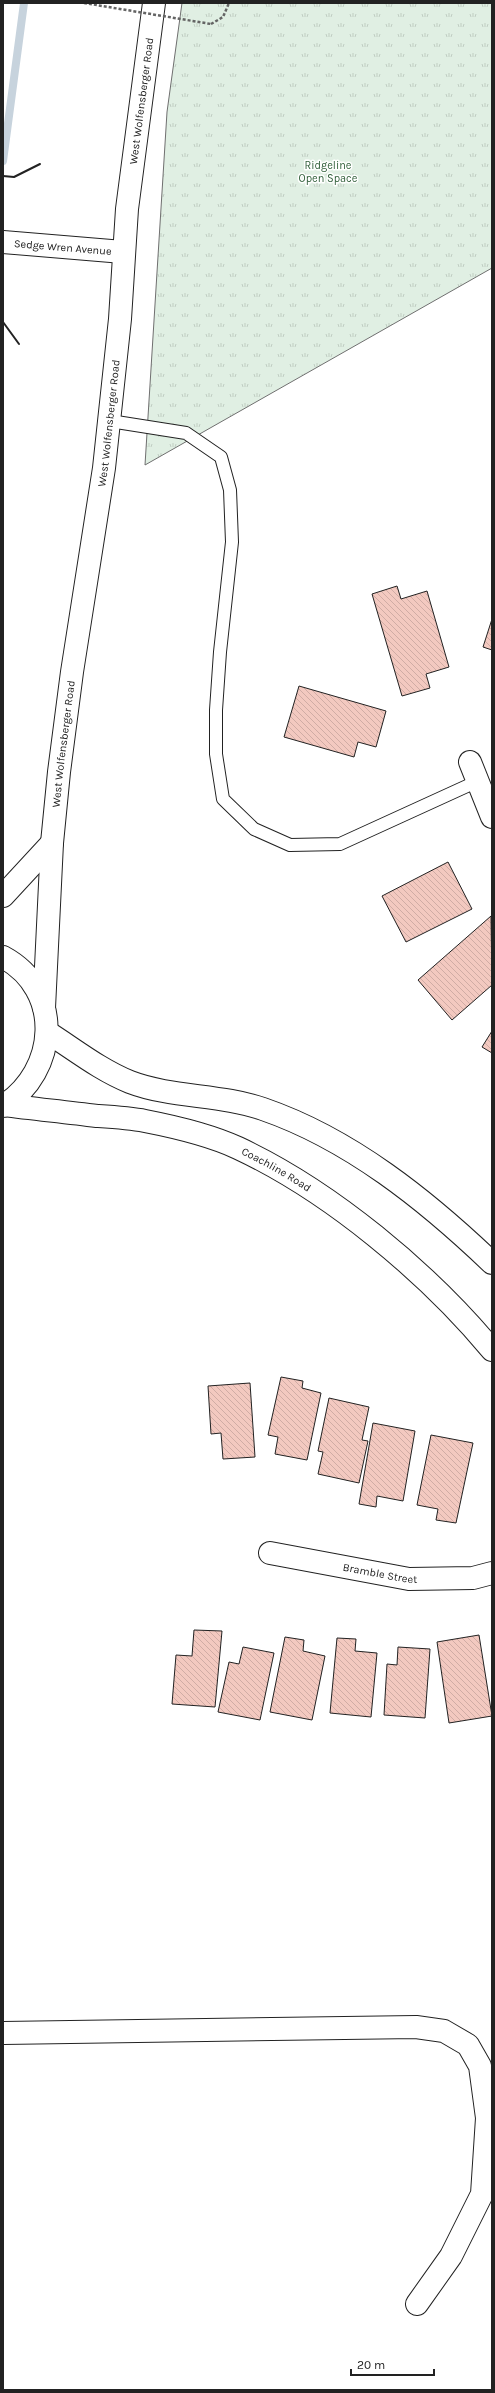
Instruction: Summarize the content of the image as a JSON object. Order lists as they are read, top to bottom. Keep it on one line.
{"streets":{"main road":["West Wolfensberger Road","Sedge Wren Avenue","Coachline Road","Bramble Street"]},"crossings":[["West Wolfensberger Road","Sedge Wren Avenue"]],"parks":["Ridgeline Open Space"],"scale_bar":"20 m"}
